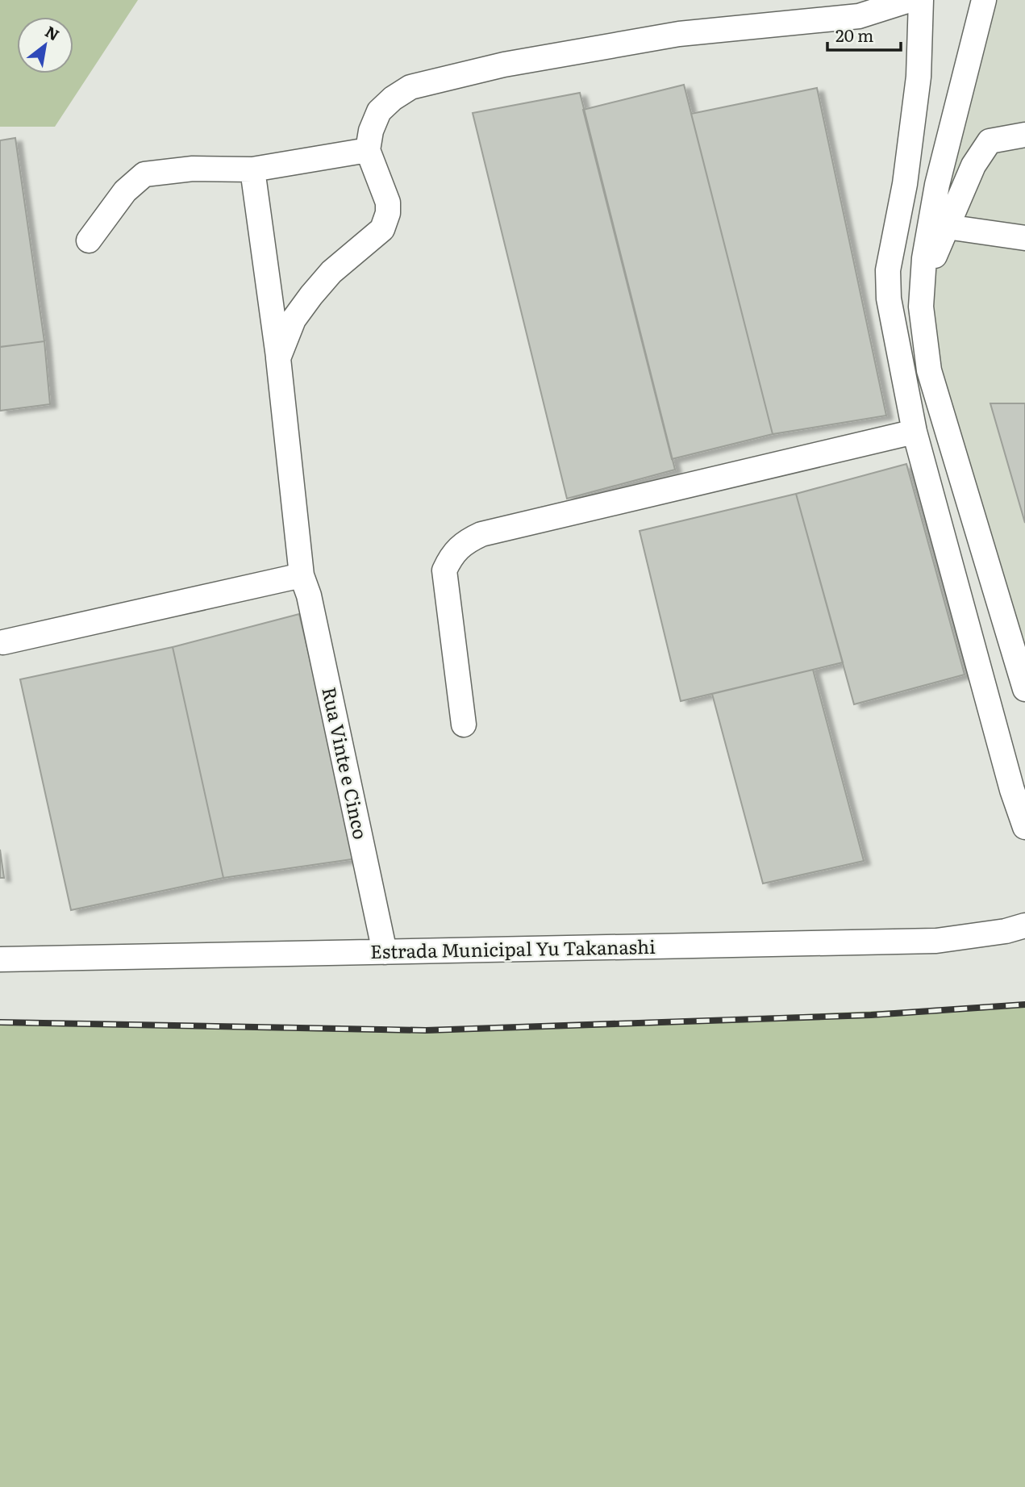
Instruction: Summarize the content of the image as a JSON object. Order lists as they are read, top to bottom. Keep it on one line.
{"streets":{"street":["Rua Vinte e Cinco","Estrada Municipal Yu Takanashi"]},"crossings":[["Rua Vinte e Cinco","Estrada Municipal Yu Takanashi"]],"scale_bar":"20 m","north":"top right"}
